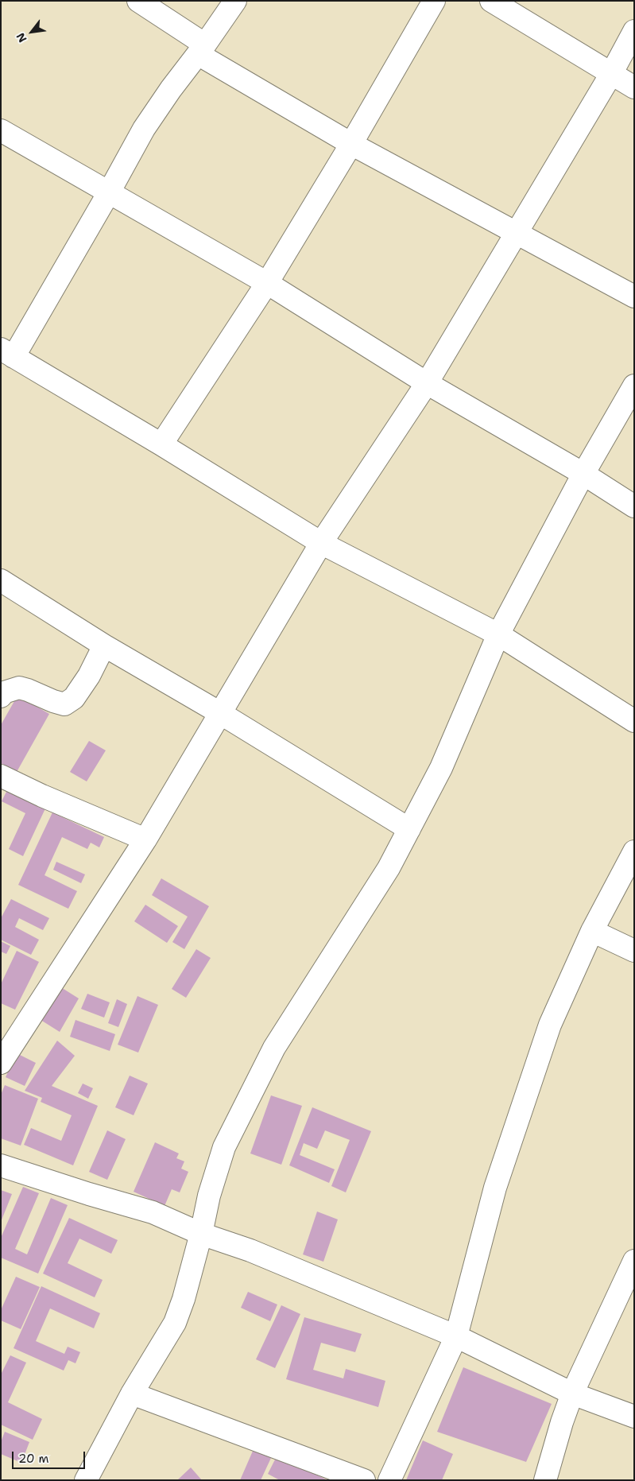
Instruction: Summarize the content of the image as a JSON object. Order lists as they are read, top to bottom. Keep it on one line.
{"scale_bar":"20 m","north":"bottom left"}
